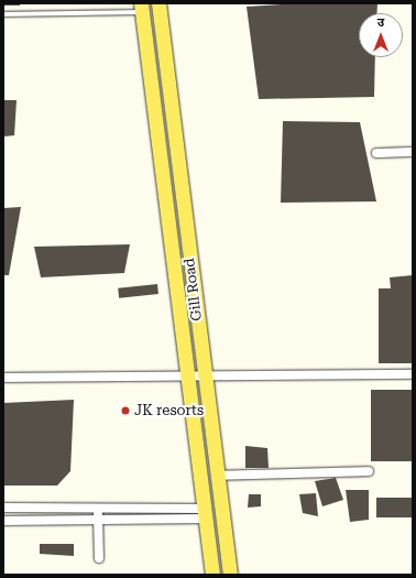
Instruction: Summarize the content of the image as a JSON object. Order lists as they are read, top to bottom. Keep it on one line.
{"streets":{"main road":["Gill Road"]},"places":["JK resorts"],"north":"top"}
